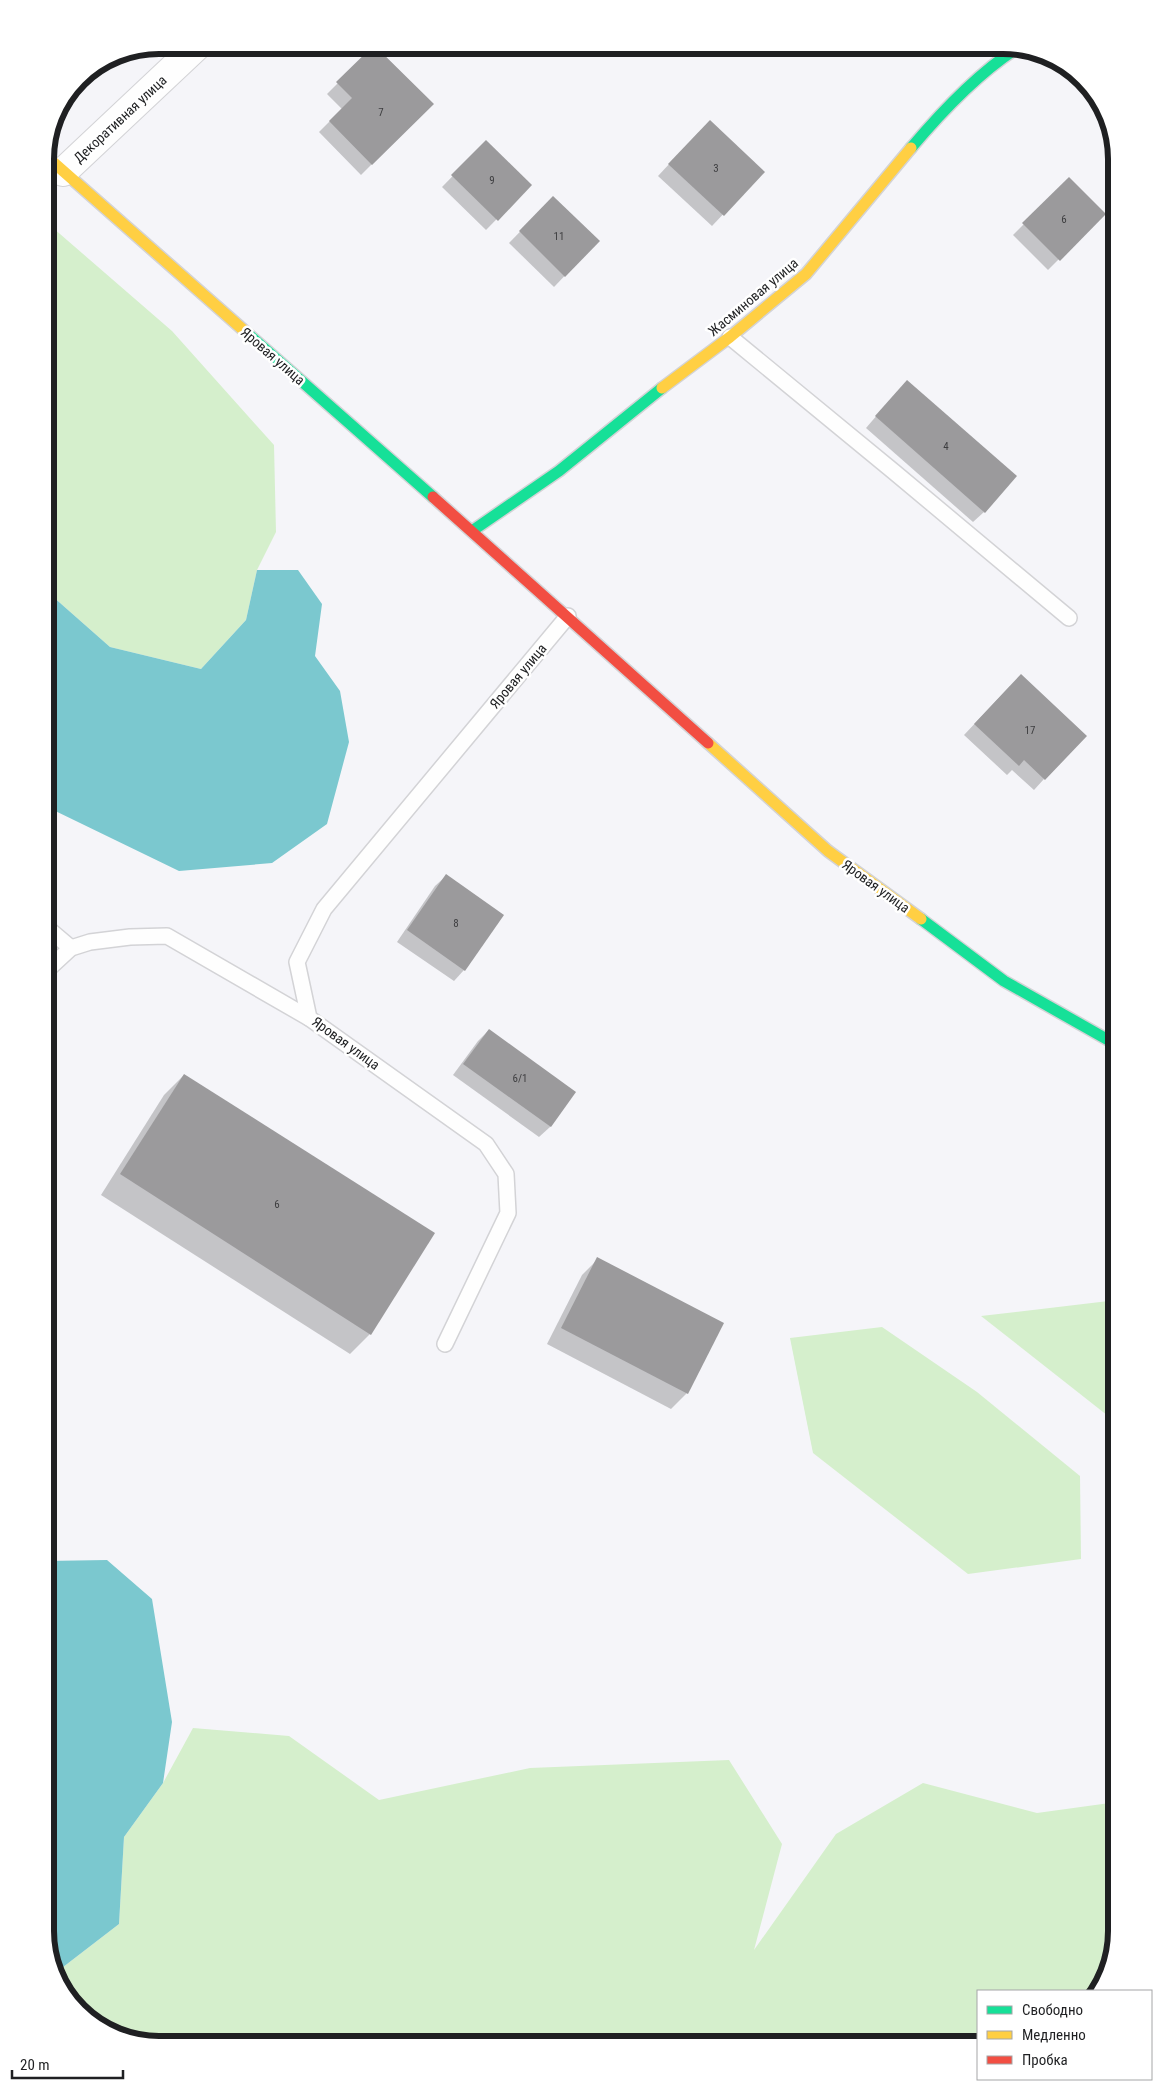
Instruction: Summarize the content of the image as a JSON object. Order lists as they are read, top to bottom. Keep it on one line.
{"streets":{"street":["Декоративная улица","Жасминовая улица","Яровая улица"]},"crossings":[["Декоративная улица","Яровая улица"],["Жасминовая улица","Яровая улица"]],"house_numbers":["7","3","9","6","11","4","17","8","6/1","6"],"legend":["Свободно","Медленно","Пробка"],"scale_bar":"20 m"}
